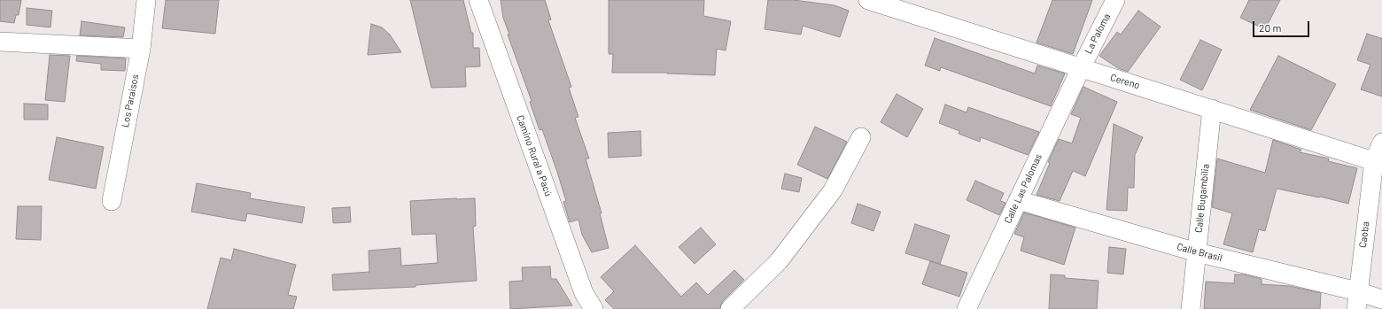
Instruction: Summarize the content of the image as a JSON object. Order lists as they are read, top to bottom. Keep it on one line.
{"streets":{"street":["La Paloma","Cereno","Los Paraisos","Camino Rural a Pacú","Calle Las Palomas","Calle Bugambilia","Caoba","Calle Brasil"]},"crossings":[["La Paloma","Cereno"],["La Paloma","Calle Las Palomas"],["Cereno","Calle Las Palomas"],["Cereno","Calle Bugambilia"],["Cereno","Caoba"],["Calle Las Palomas","Calle Brasil"],["Calle Bugambilia","Calle Brasil"],["Caoba","Calle Brasil"]],"scale_bar":"20 m"}
